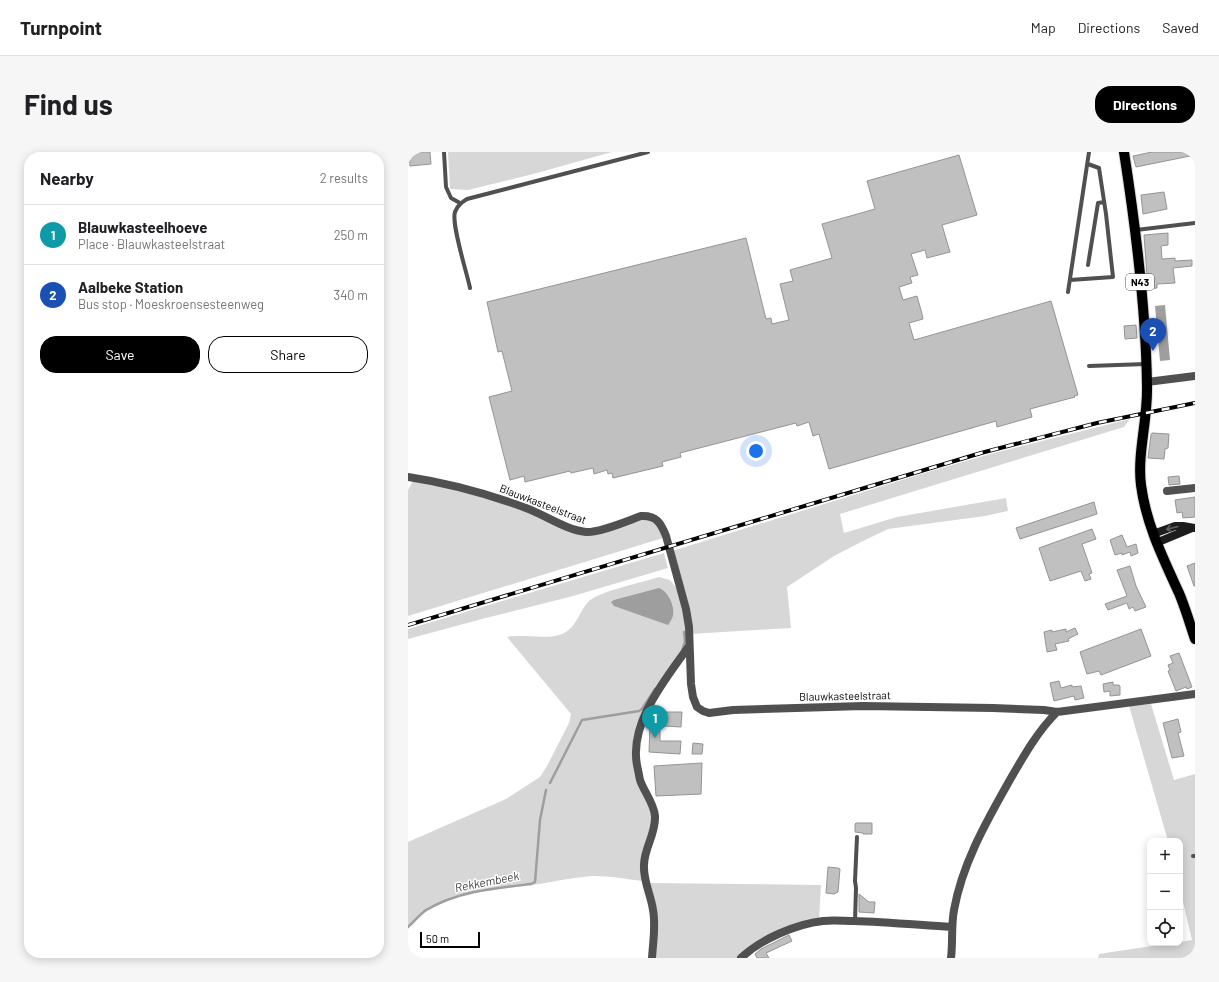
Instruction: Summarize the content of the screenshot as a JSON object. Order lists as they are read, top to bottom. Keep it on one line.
{"streets":{"main road":["N43"],"street":["Blauwkasteelstraat"]},"water":["Rekkembeek"],"scale_bar":"50 m","page":{"header":"Turnpoint","nav":["Map","Directions","Saved"],"buttons":["Directions",["Save","Share"]],"title":"Find us","heading":["Nearby","2 results"],"list":[{"mark":"1","name":"Blauwkasteelhoeve","note":"Place · Blauwkasteelstraat","value":"250 m"},{"mark":"2","name":"Aalbeke Station","note":"Bus stop · Moeskroensesteenweg","value":"340 m"}],"pins":["2","1"],"map_buttons":["+","−"],"scale":"50 m"}}
